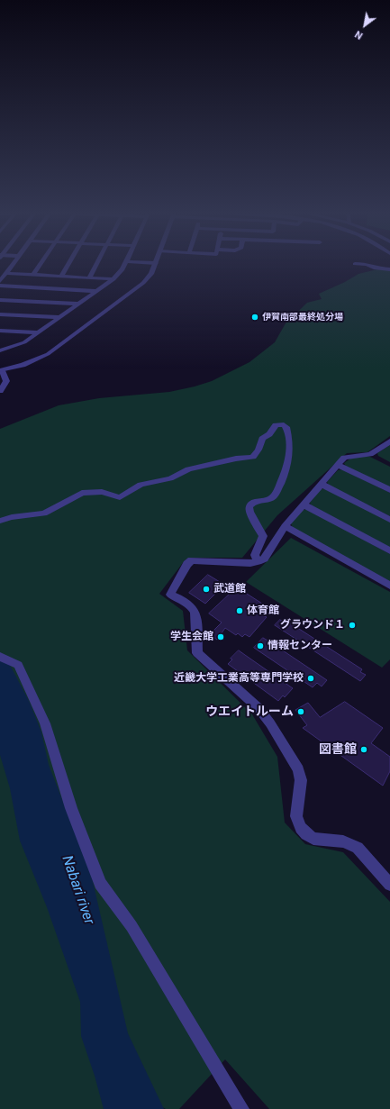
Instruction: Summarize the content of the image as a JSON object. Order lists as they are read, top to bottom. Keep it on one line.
{"water":["Nabari river"],"places":["伊賀南部最終処分場","武道館","体育館","グラウンド１","学生会館","情報センター","近畿大学工業高等専門学校","ウエイトルーム","図書館"],"north":"bottom left"}
